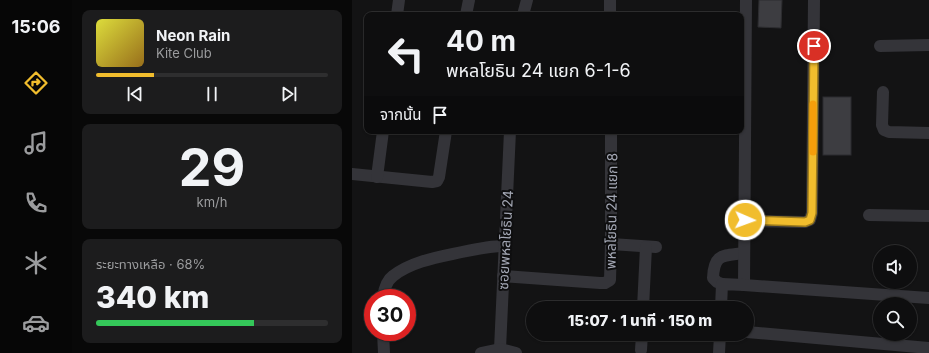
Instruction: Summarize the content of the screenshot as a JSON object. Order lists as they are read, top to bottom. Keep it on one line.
{"streets":{"street":["พหลโยธิน 24 แยก 8","ซอยพหลโยธิน 24"]},"crossings":[["พหลโยธิน 24 แยก 8","ซอยพหลโยธิน 24"]],"page":{"tabs":"15:06","turn":["40 m","พหลโยธิน 24 แยก 6-1-6"],"song":["Neon Rain","Kite Club"],"then":"จากนั้น","tile":[["29","km/h"],["ระยะทางเหลือ · 68%","340 km"]],"limit":"30","trip":"15:07 · 1 นาที · 150 m"}}
